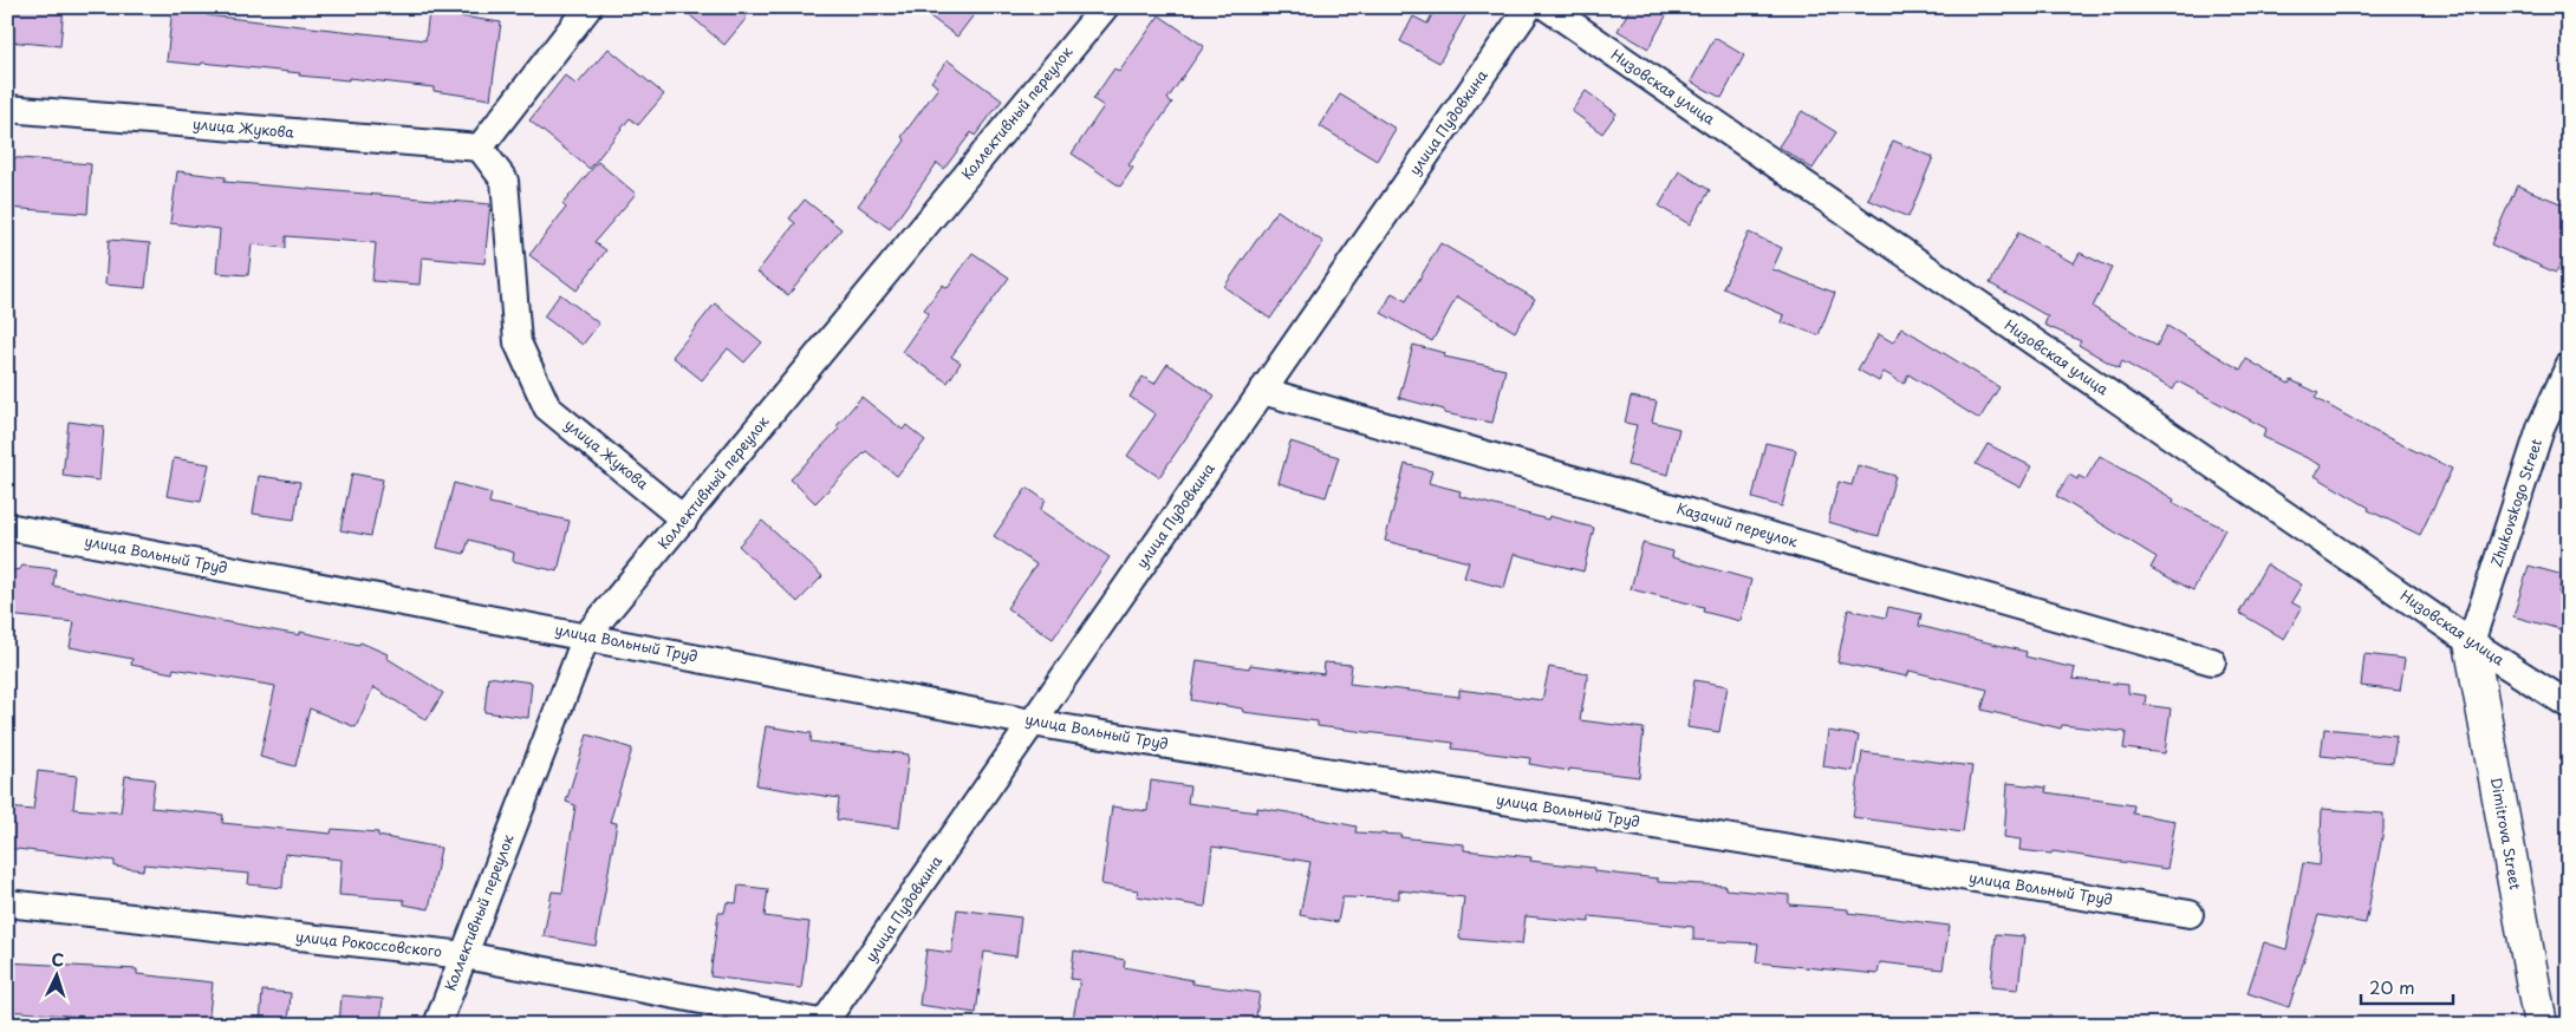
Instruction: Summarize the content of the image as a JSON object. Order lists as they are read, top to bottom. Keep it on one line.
{"streets":{"main road":["Dimitrova Street"],"street":["Низовская улица","Коллективный переулок","улица Пудовкина","улица Жукова","Zhukovskogo Street","Казачий переулок","улица Вольный Труд","улица Рокоссовского"]},"crossings":[["Низовская улица","Zhukovskogo Street"],["Низовская улица","Dimitrova Street"],["Коллективный переулок","улица Жукова"],["Коллективный переулок","улица Вольный Труд"],["Коллективный переулок","улица Рокоссовского"],["улица Пудовкина","Казачий переулок"],["улица Пудовкина","улица Вольный Труд"],["улица Пудовкина","улица Рокоссовского"],["Zhukovskogo Street","Dimitrova Street"]],"scale_bar":"20 m","north":"top"}
